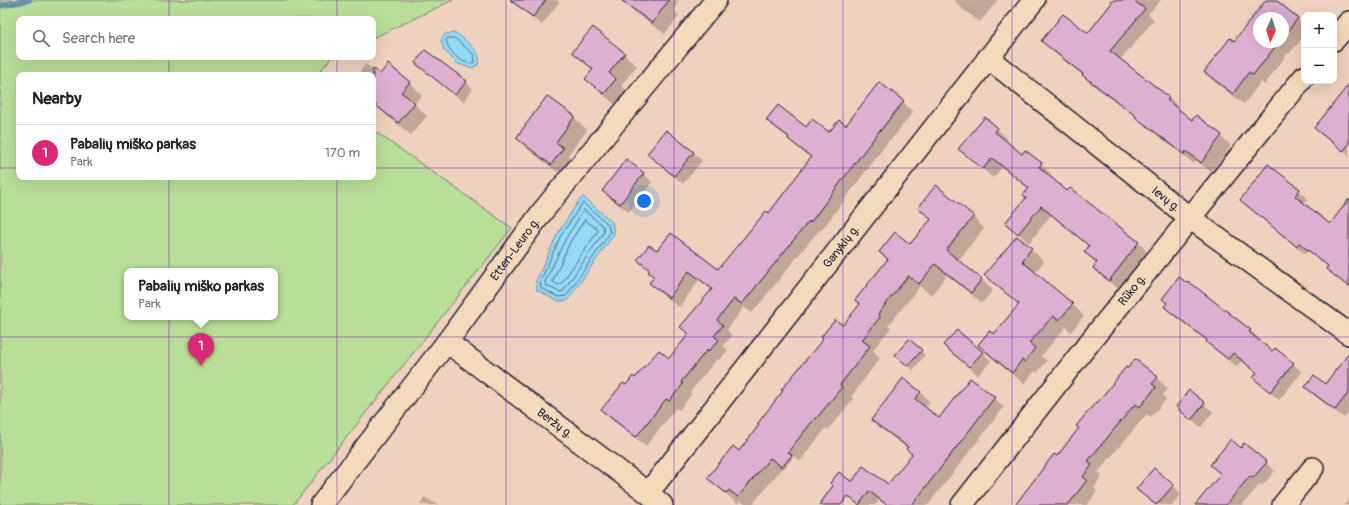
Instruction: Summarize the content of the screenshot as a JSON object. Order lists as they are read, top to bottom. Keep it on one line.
{"streets":{"street":["Ievų g.","Ganyklų g.","Etten-Leuro g.","Rūko g.","Beržų g."]},"crossings":[["Ievų g.","Ganyklų g."],["Ievų g.","Rūko g."],["Ganyklų g.","Beržų g."],["Etten-Leuro g.","Beržų g."]],"north":"bottom","page":{"map_buttons":["+","−"],"search":"Search here","heading":"Nearby","list":[{"mark":"1","name":"Pabalių miško parkas","note":"Park","value":"170 m"}],"popup":["Pabalių miško parkas","Park"],"pins":"1"}}
